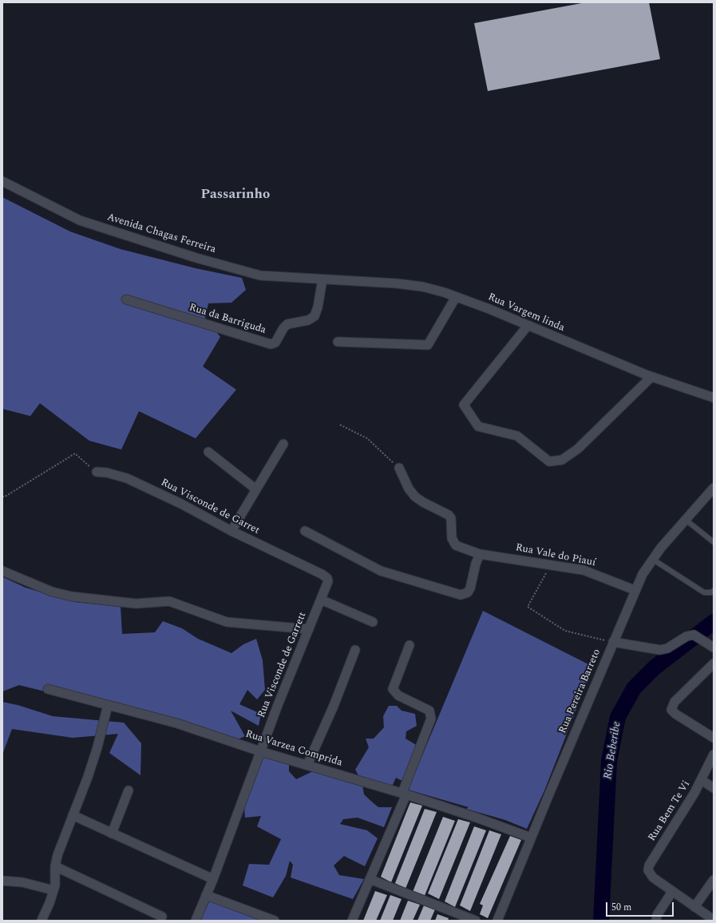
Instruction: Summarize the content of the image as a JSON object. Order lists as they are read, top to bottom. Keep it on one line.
{"streets":{"street":["Avenida Chagas Ferreira","Rua Vargem linda","Rua da Barriguda","Rua Visconde de Garret","Rua Vale do Piauí","Rua Visconde de Garrett","Rua Pereira Barreto","Rua Varzea Comprida","Rua Bem Te Vi"]},"crossings":[["Avenida Chagas Ferreira","Rua Vargem linda"],["Avenida Chagas Ferreira","Rua da Barriguda"],["Rua Vargem linda","Rua da Barriguda"],["Rua Visconde de Garret","Rua Visconde de Garrett"],["Rua Vale do Piauí","Rua Pereira Barreto"],["Rua Visconde de Garrett","Rua Varzea Comprida"],["Rua Pereira Barreto","Rua Varzea Comprida"]],"districts":["Passarinho"],"water":["Rio Beberibe"],"scale_bar":"50 m"}
